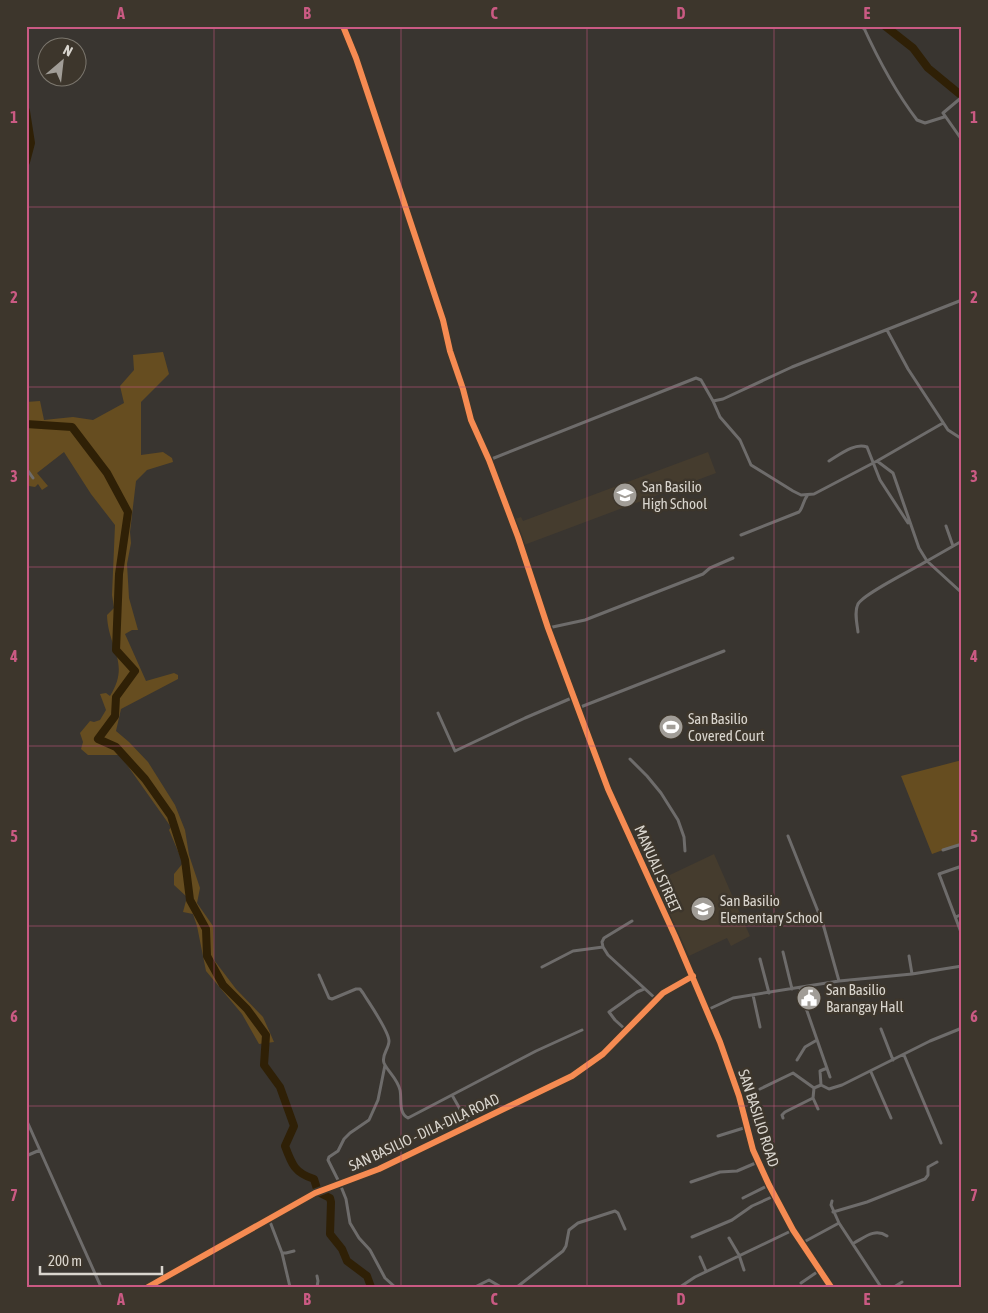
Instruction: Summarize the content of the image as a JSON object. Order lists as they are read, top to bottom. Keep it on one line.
{"streets":{"street":["MANUALI STREET","SAN BASILIO ROAD","SAN BASILIO - DILA-DILA ROAD"]},"crossings":[["MANUALI STREET","SAN BASILIO ROAD"],["MANUALI STREET","SAN BASILIO - DILA-DILA ROAD"],["SAN BASILIO ROAD","SAN BASILIO - DILA-DILA ROAD"]],"places":{"school or university":["San Basilio High School","San Basilio Elementary School"],"sports":["San Basilio Covered Court"],"public building":["San Basilio Barangay Hall"]},"scale_bar":"200 m","north":"top right","grid":{"columns":["A","B","C","D","E"],"rows":["1","2","3","4","5","6","7"]}}
